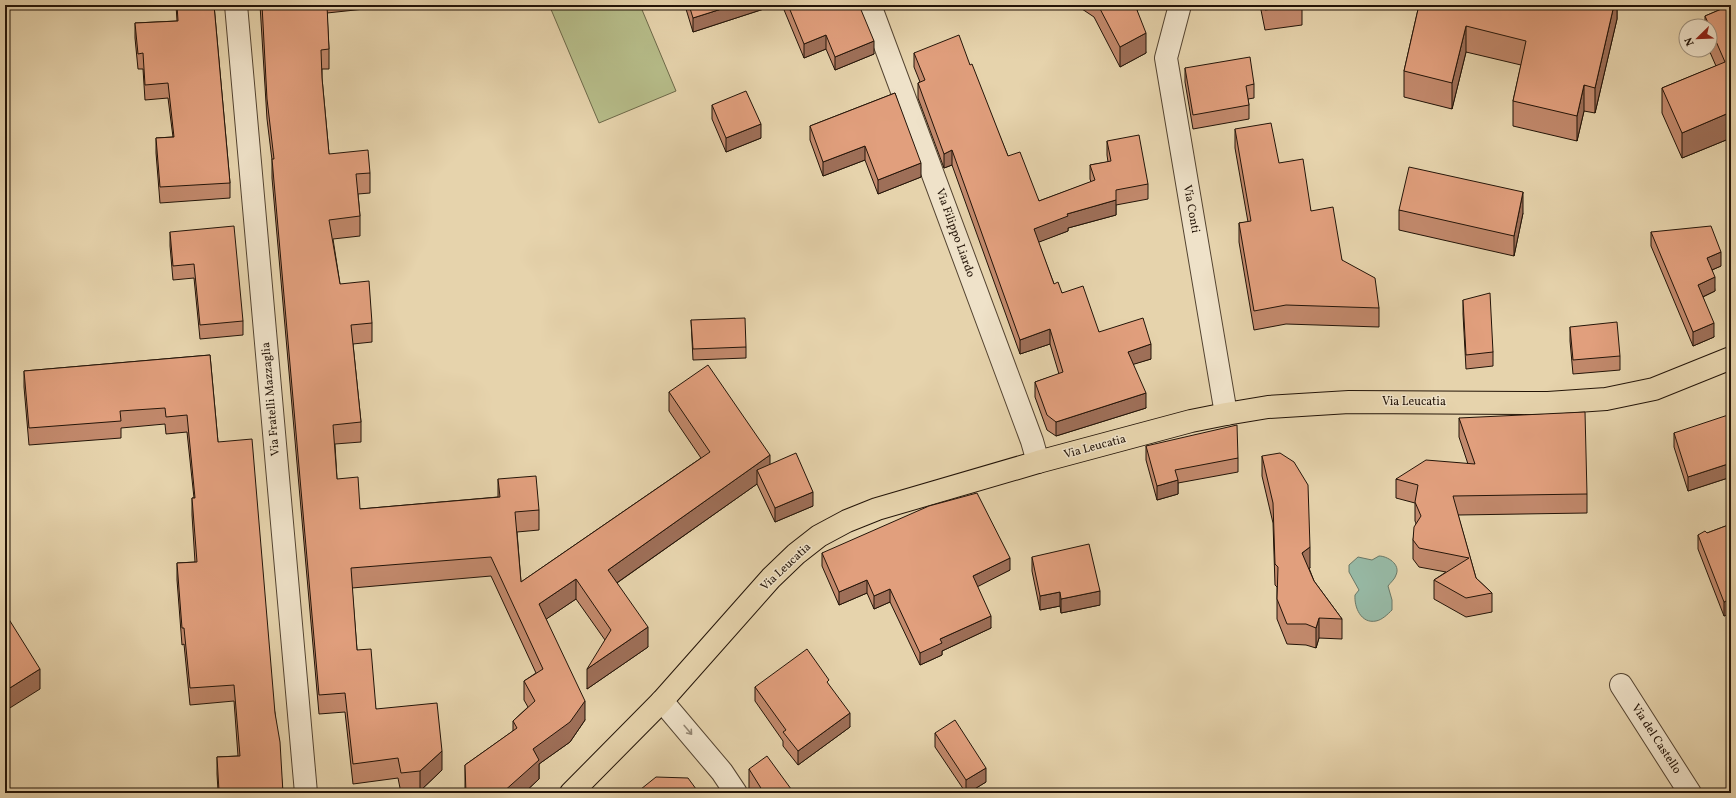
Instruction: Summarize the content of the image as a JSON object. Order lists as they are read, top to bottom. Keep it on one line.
{"streets":{"main road":["Via Leucatia"],"street":["Via Conti","Via Filippo Liardo","Via Fratelli Mazzaglia","Via del Castello"]},"crossings":[["Via Conti","Via Leucatia"],["Via Filippo Liardo","Via Leucatia"]],"north":"bottom left"}
